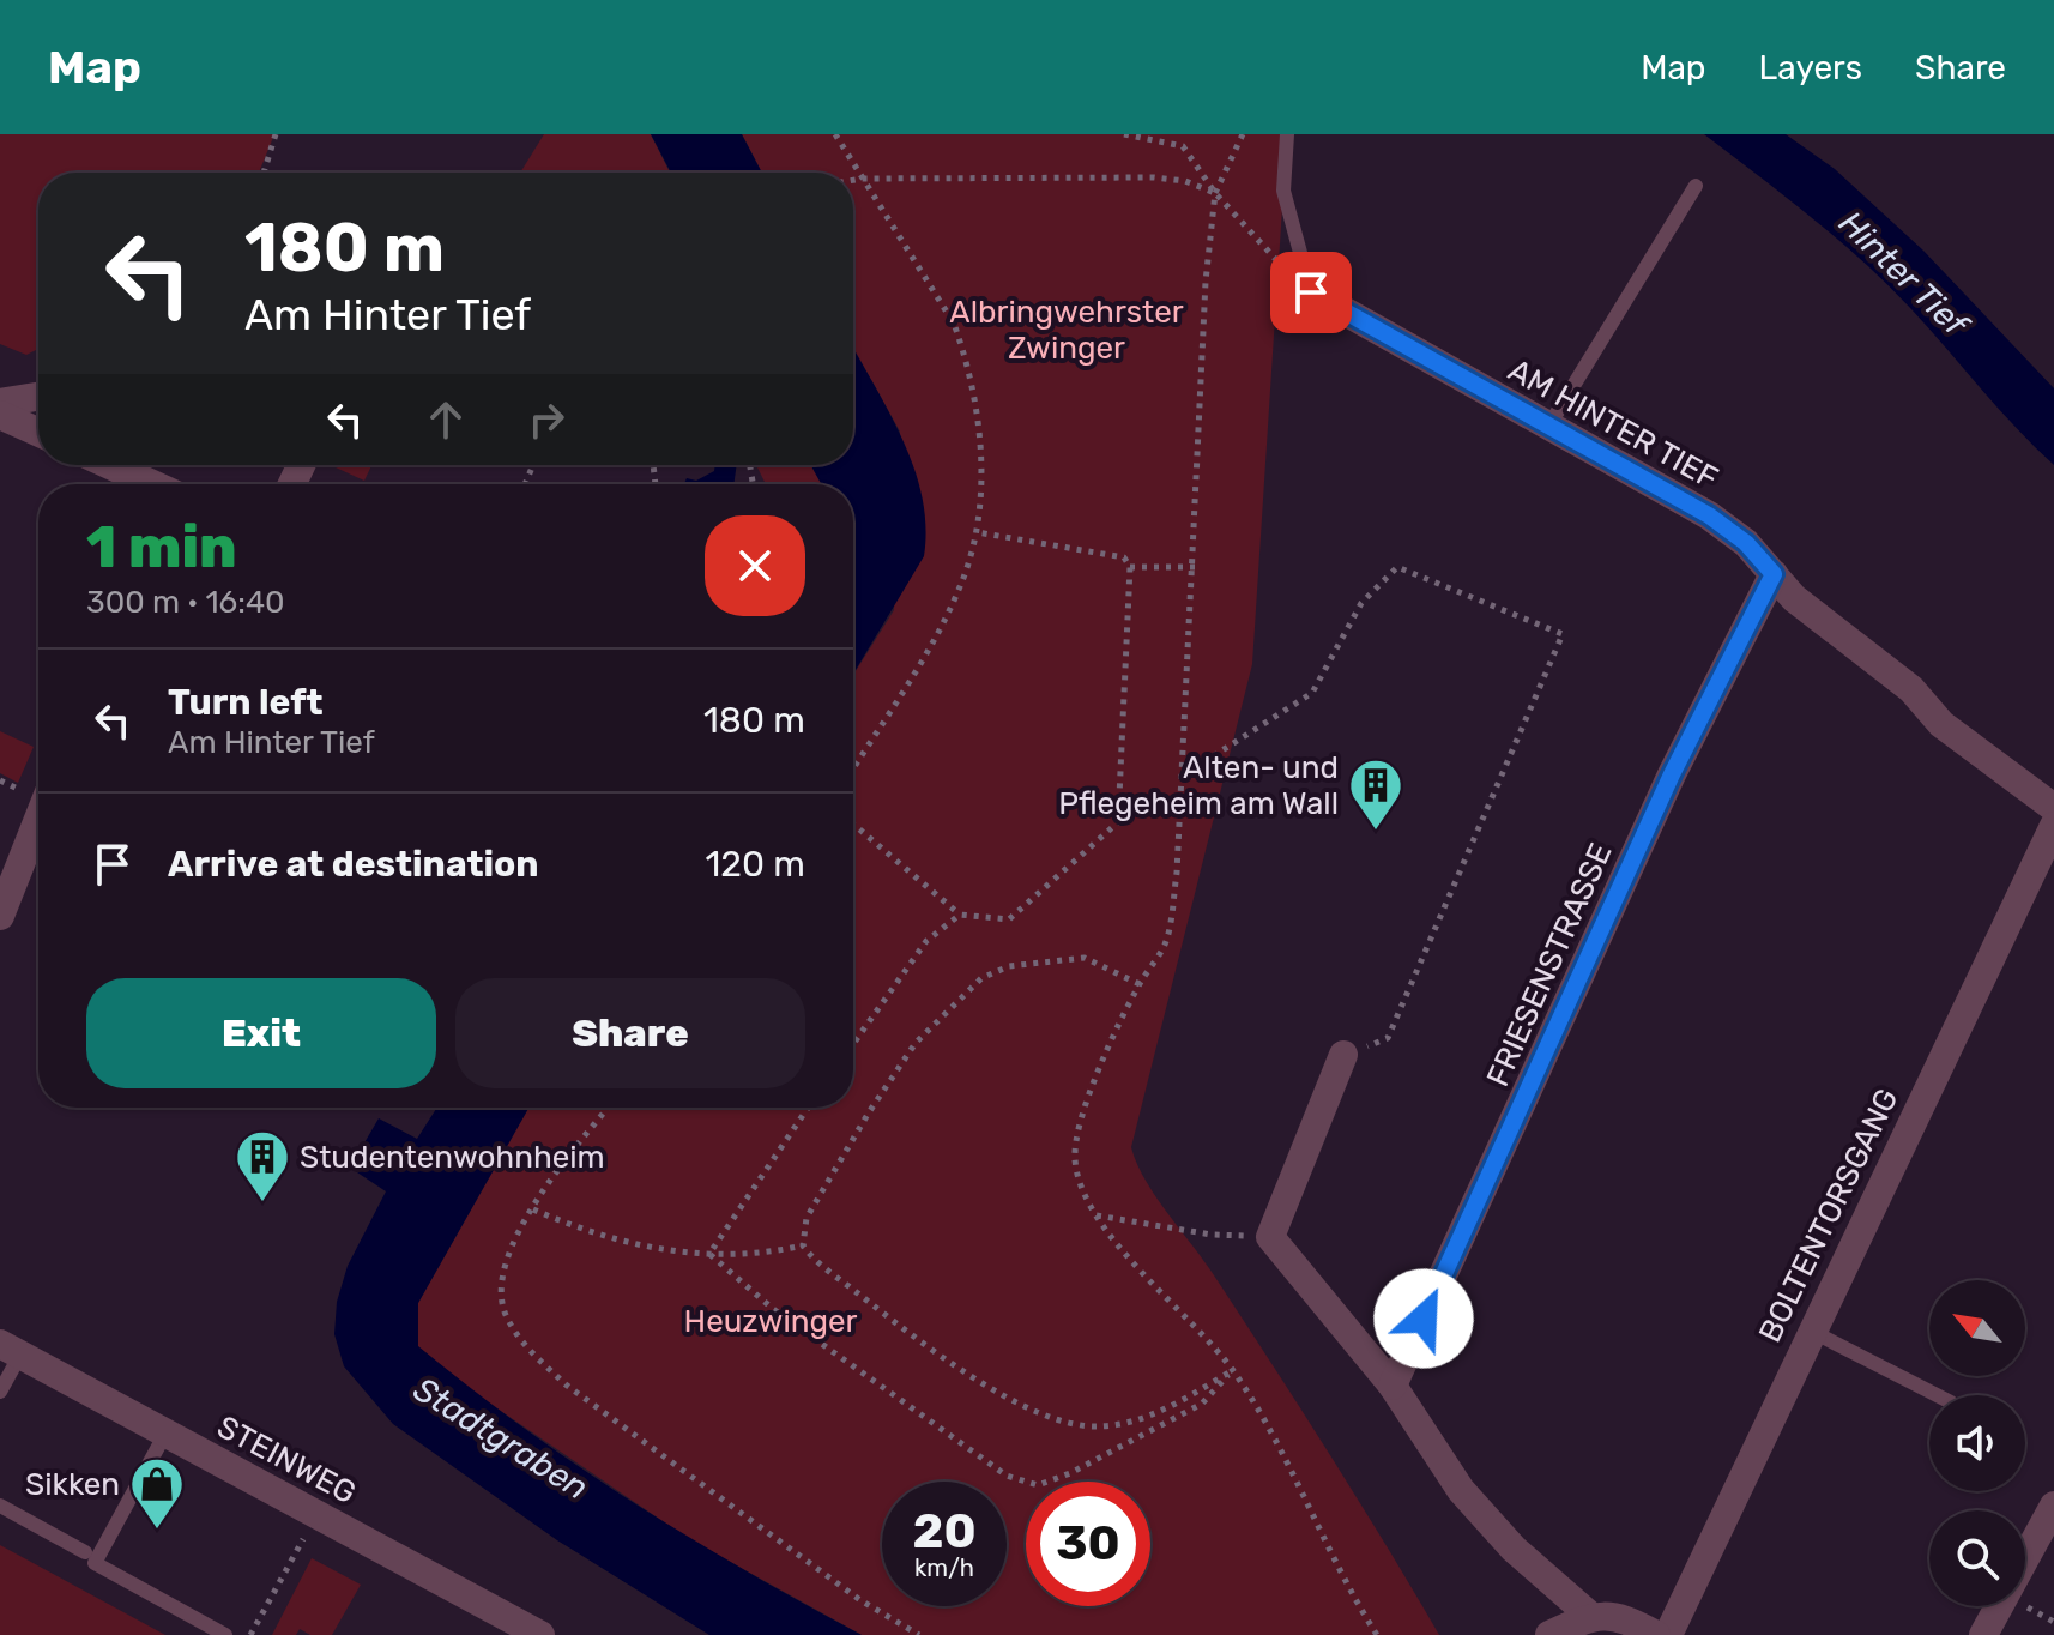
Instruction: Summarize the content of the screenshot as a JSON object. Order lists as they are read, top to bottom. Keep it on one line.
{"streets":{"street":["AM HINTER TIEF","FRIESENSTRASSE","BOLTENTORSGANG","STEINWEG"]},"crossings":[["AM HINTER TIEF","FRIESENSTRASSE"]],"water":["Hinter Tief","Stadtgraben"],"parks":["Albringwehrster Zwinger","Heuzwinger"],"places":{"building":["Alten- und Pflegeheim am Wall","Studentenwohnheim"],"shop":["Sikken"]},"north":"top left","page":{"header":"Map","nav":["Map","Layers","Share"],"turn":["180 m","Am Hinter Tief"],"heading":["1 min","300 m · 16:40"],"list":[{"name":"Turn left","note":"Am Hinter Tief","value":"180 m"},{"name":"Arrive at destination","value":"120 m"}],"buttons":["Exit","Share"],"speed":"20 km/h","limit":"30"}}
